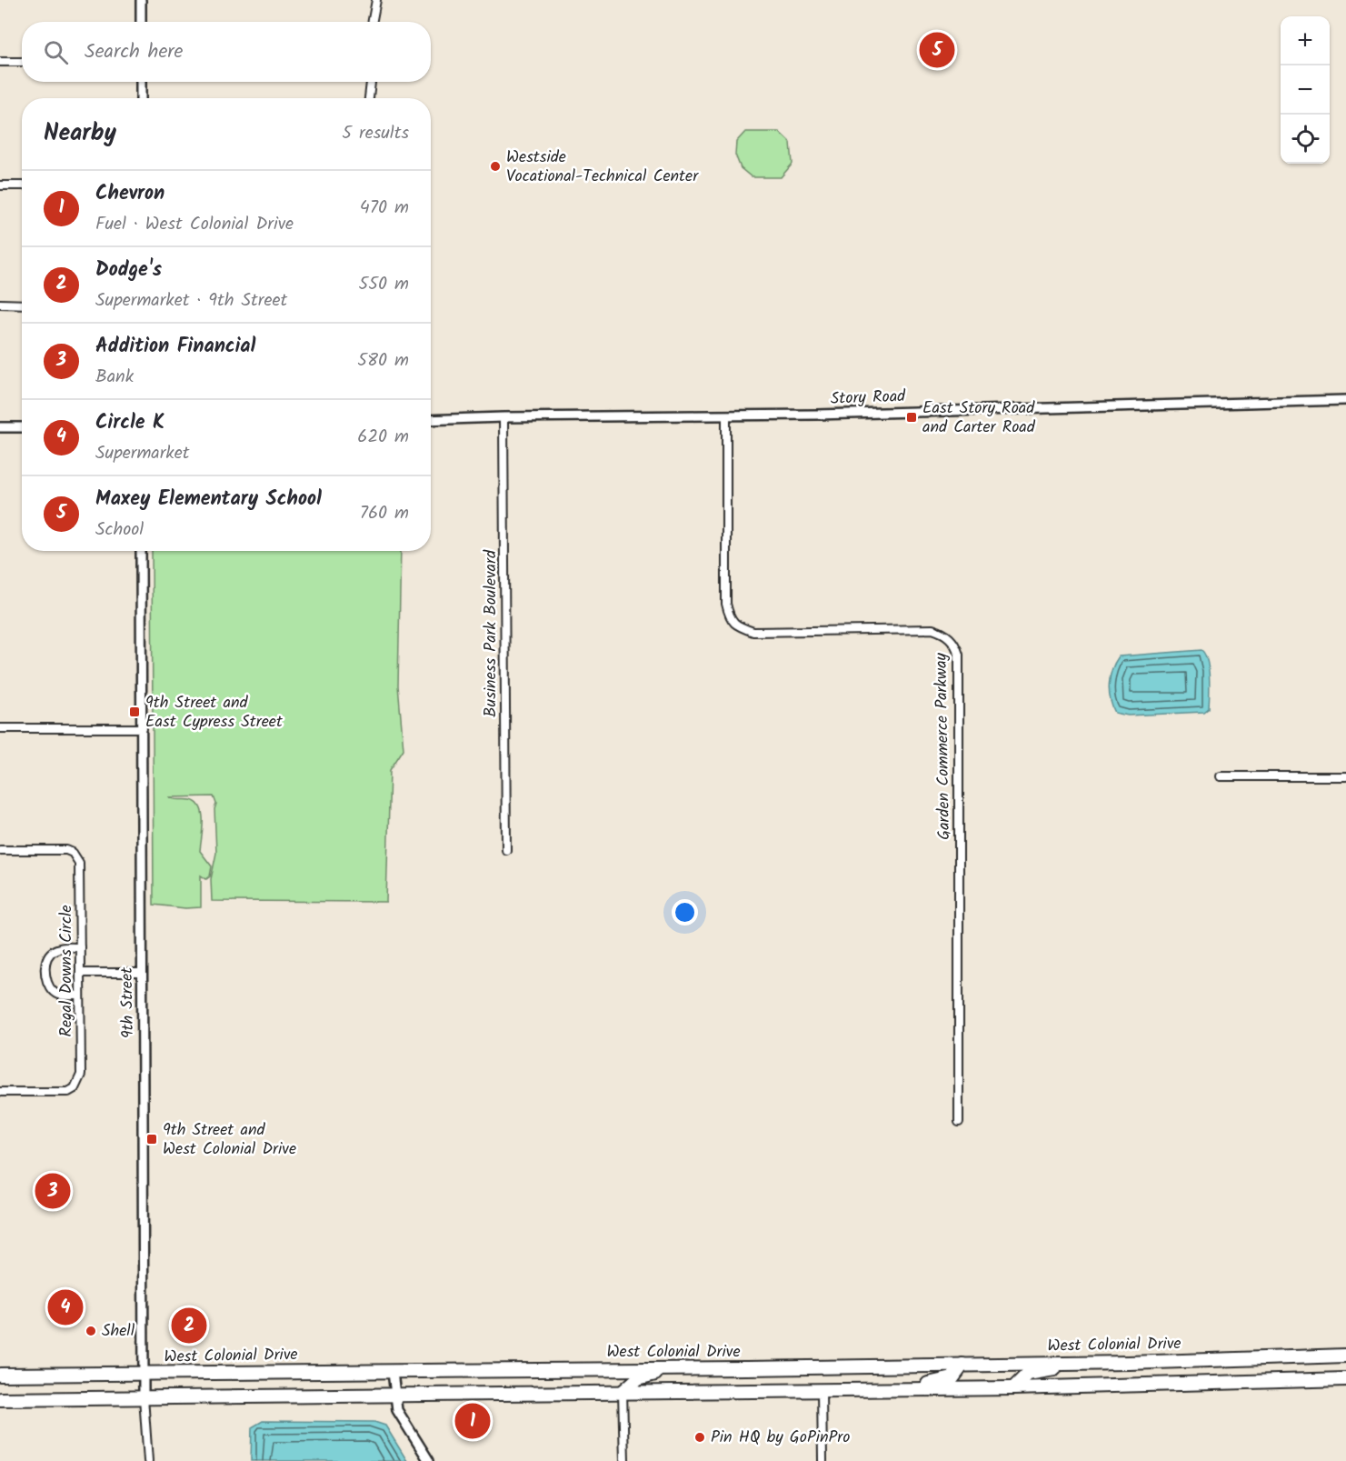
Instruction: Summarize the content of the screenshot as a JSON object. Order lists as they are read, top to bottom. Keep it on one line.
{"streets":{"highway":["West Colonial Drive"],"street":["Story Road","Business Park Boulevard","Garden Commerce Parkway","Regal Downs Circle","9th Street"]},"crossings":[["Story Road","Business Park Boulevard"],["Story Road","Garden Commerce Parkway"],["9th Street","West Colonial Drive"]],"places":{"other":["Westside Vocational-Technical Center","Shell","Pin HQ by GoPinPro"],"transit":["East Story Road and Carter Road","9th Street and East Cypress Street","9th Street and West Colonial Drive"]},"page":{"map_buttons":["+","−"],"search":"Search here","pins":["5","3","4","2","1"],"heading":["Nearby","5 results"],"list":[{"mark":"1","name":"Chevron","note":"Fuel · West Colonial Drive","value":"470 m"},{"mark":"2","name":"Dodge's","note":"Supermarket · 9th Street","value":"550 m"},{"mark":"3","name":"Addition Financial","note":"Bank","value":"580 m"},{"mark":"4","name":"Circle K","note":"Supermarket","value":"620 m"},{"mark":"5","name":"Maxey Elementary School","note":"School","value":"760 m"}]}}
